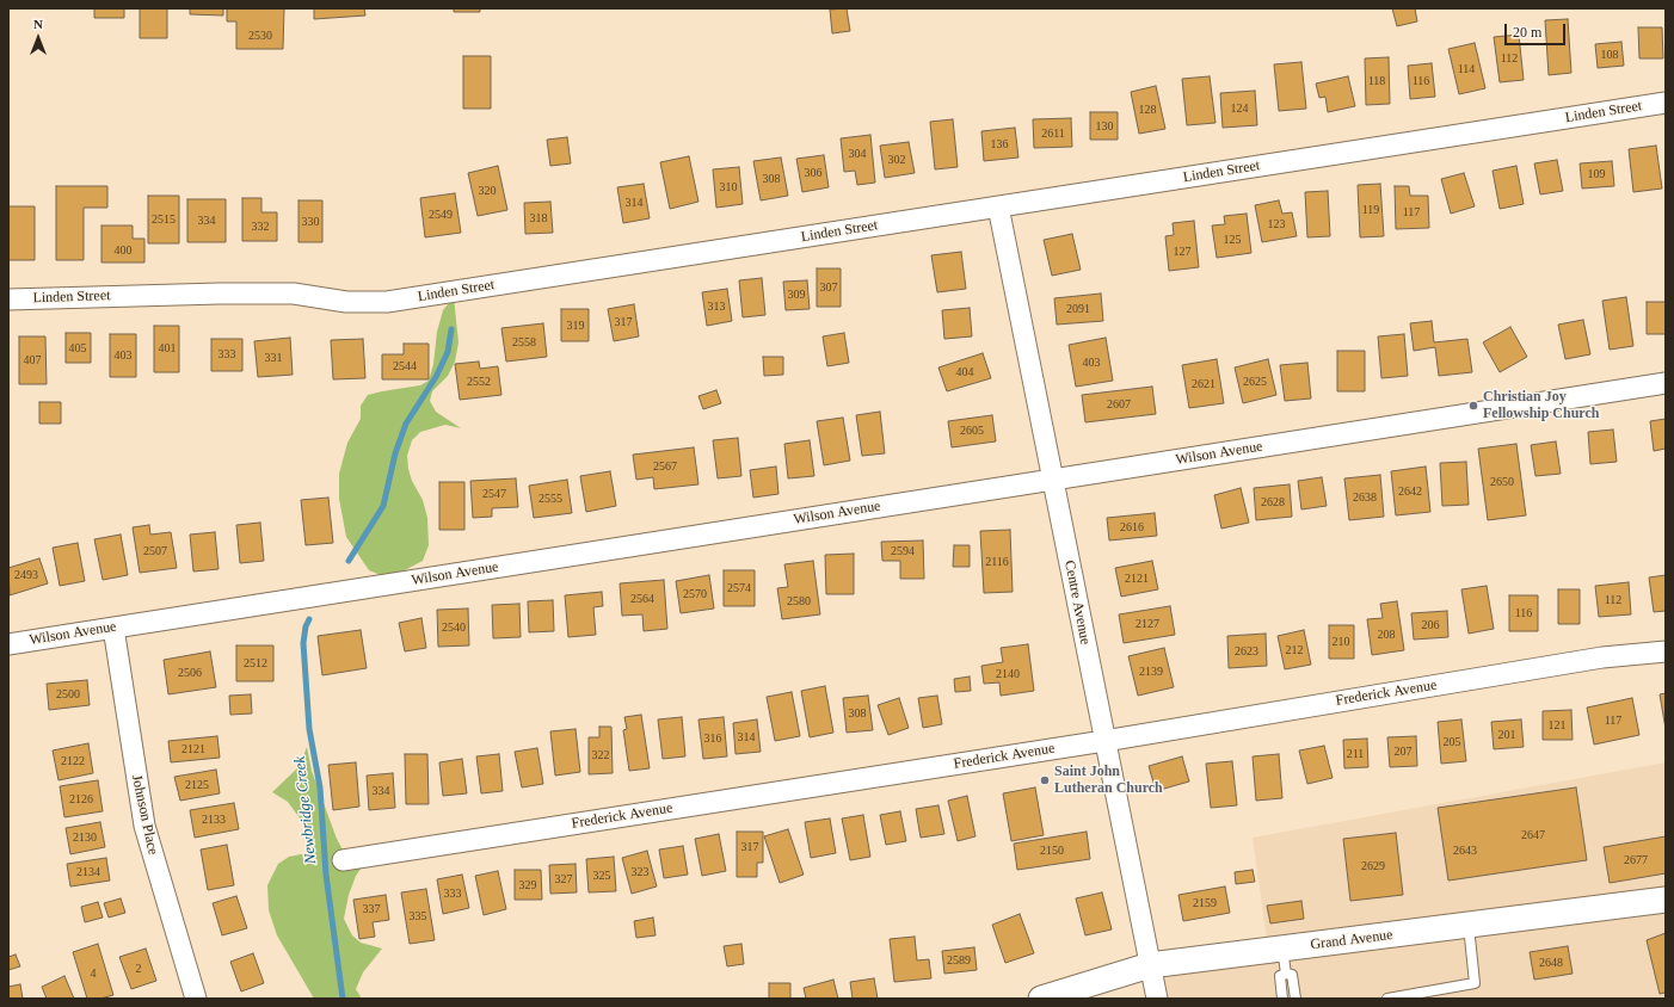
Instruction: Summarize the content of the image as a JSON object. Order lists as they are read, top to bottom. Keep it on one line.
{"streets":{"street":["Linden Street","Wilson Avenue","Centre Avenue","Frederick Avenue","Johnson Place","Grand Avenue"]},"crossings":[["Linden Street","Centre Avenue"],["Wilson Avenue","Centre Avenue"],["Wilson Avenue","Johnson Place"],["Centre Avenue","Frederick Avenue"],["Centre Avenue","Grand Avenue"]],"water":["Newbridge Creek"],"places":["Christian Joy Fellowship Church","Saint John Lutheran Church"],"house_numbers":["2530","108","112","114","118","116","124","128","130","2611","136","304","302","306","109","308","310","320","314","119","117","2549","318","2515","334","330","123","332","125","400","127","307","309","313","2091","317","319","2558","405","401","333","403","331","407","403","2544","404","2552","2625","2621","2607","2605","2567","2650","2642","2547","2638","2555","2628","2616","2507","2594","2116","2493","2121","2574","2570","2564","112","2580","116","2127","206","2540","208","210","212","2623","2512","2139","2506","2140","2500","308","117","121","201","314","316","205","2121","207","211","322","2122","2125","334","2126","2133","2647","2130","317","2150","2643","2677","2629","2134","323","325","327","329","333","2159","337","335","2589","2648","2","4"],"scale_bar":"20 m","north":"top"}
